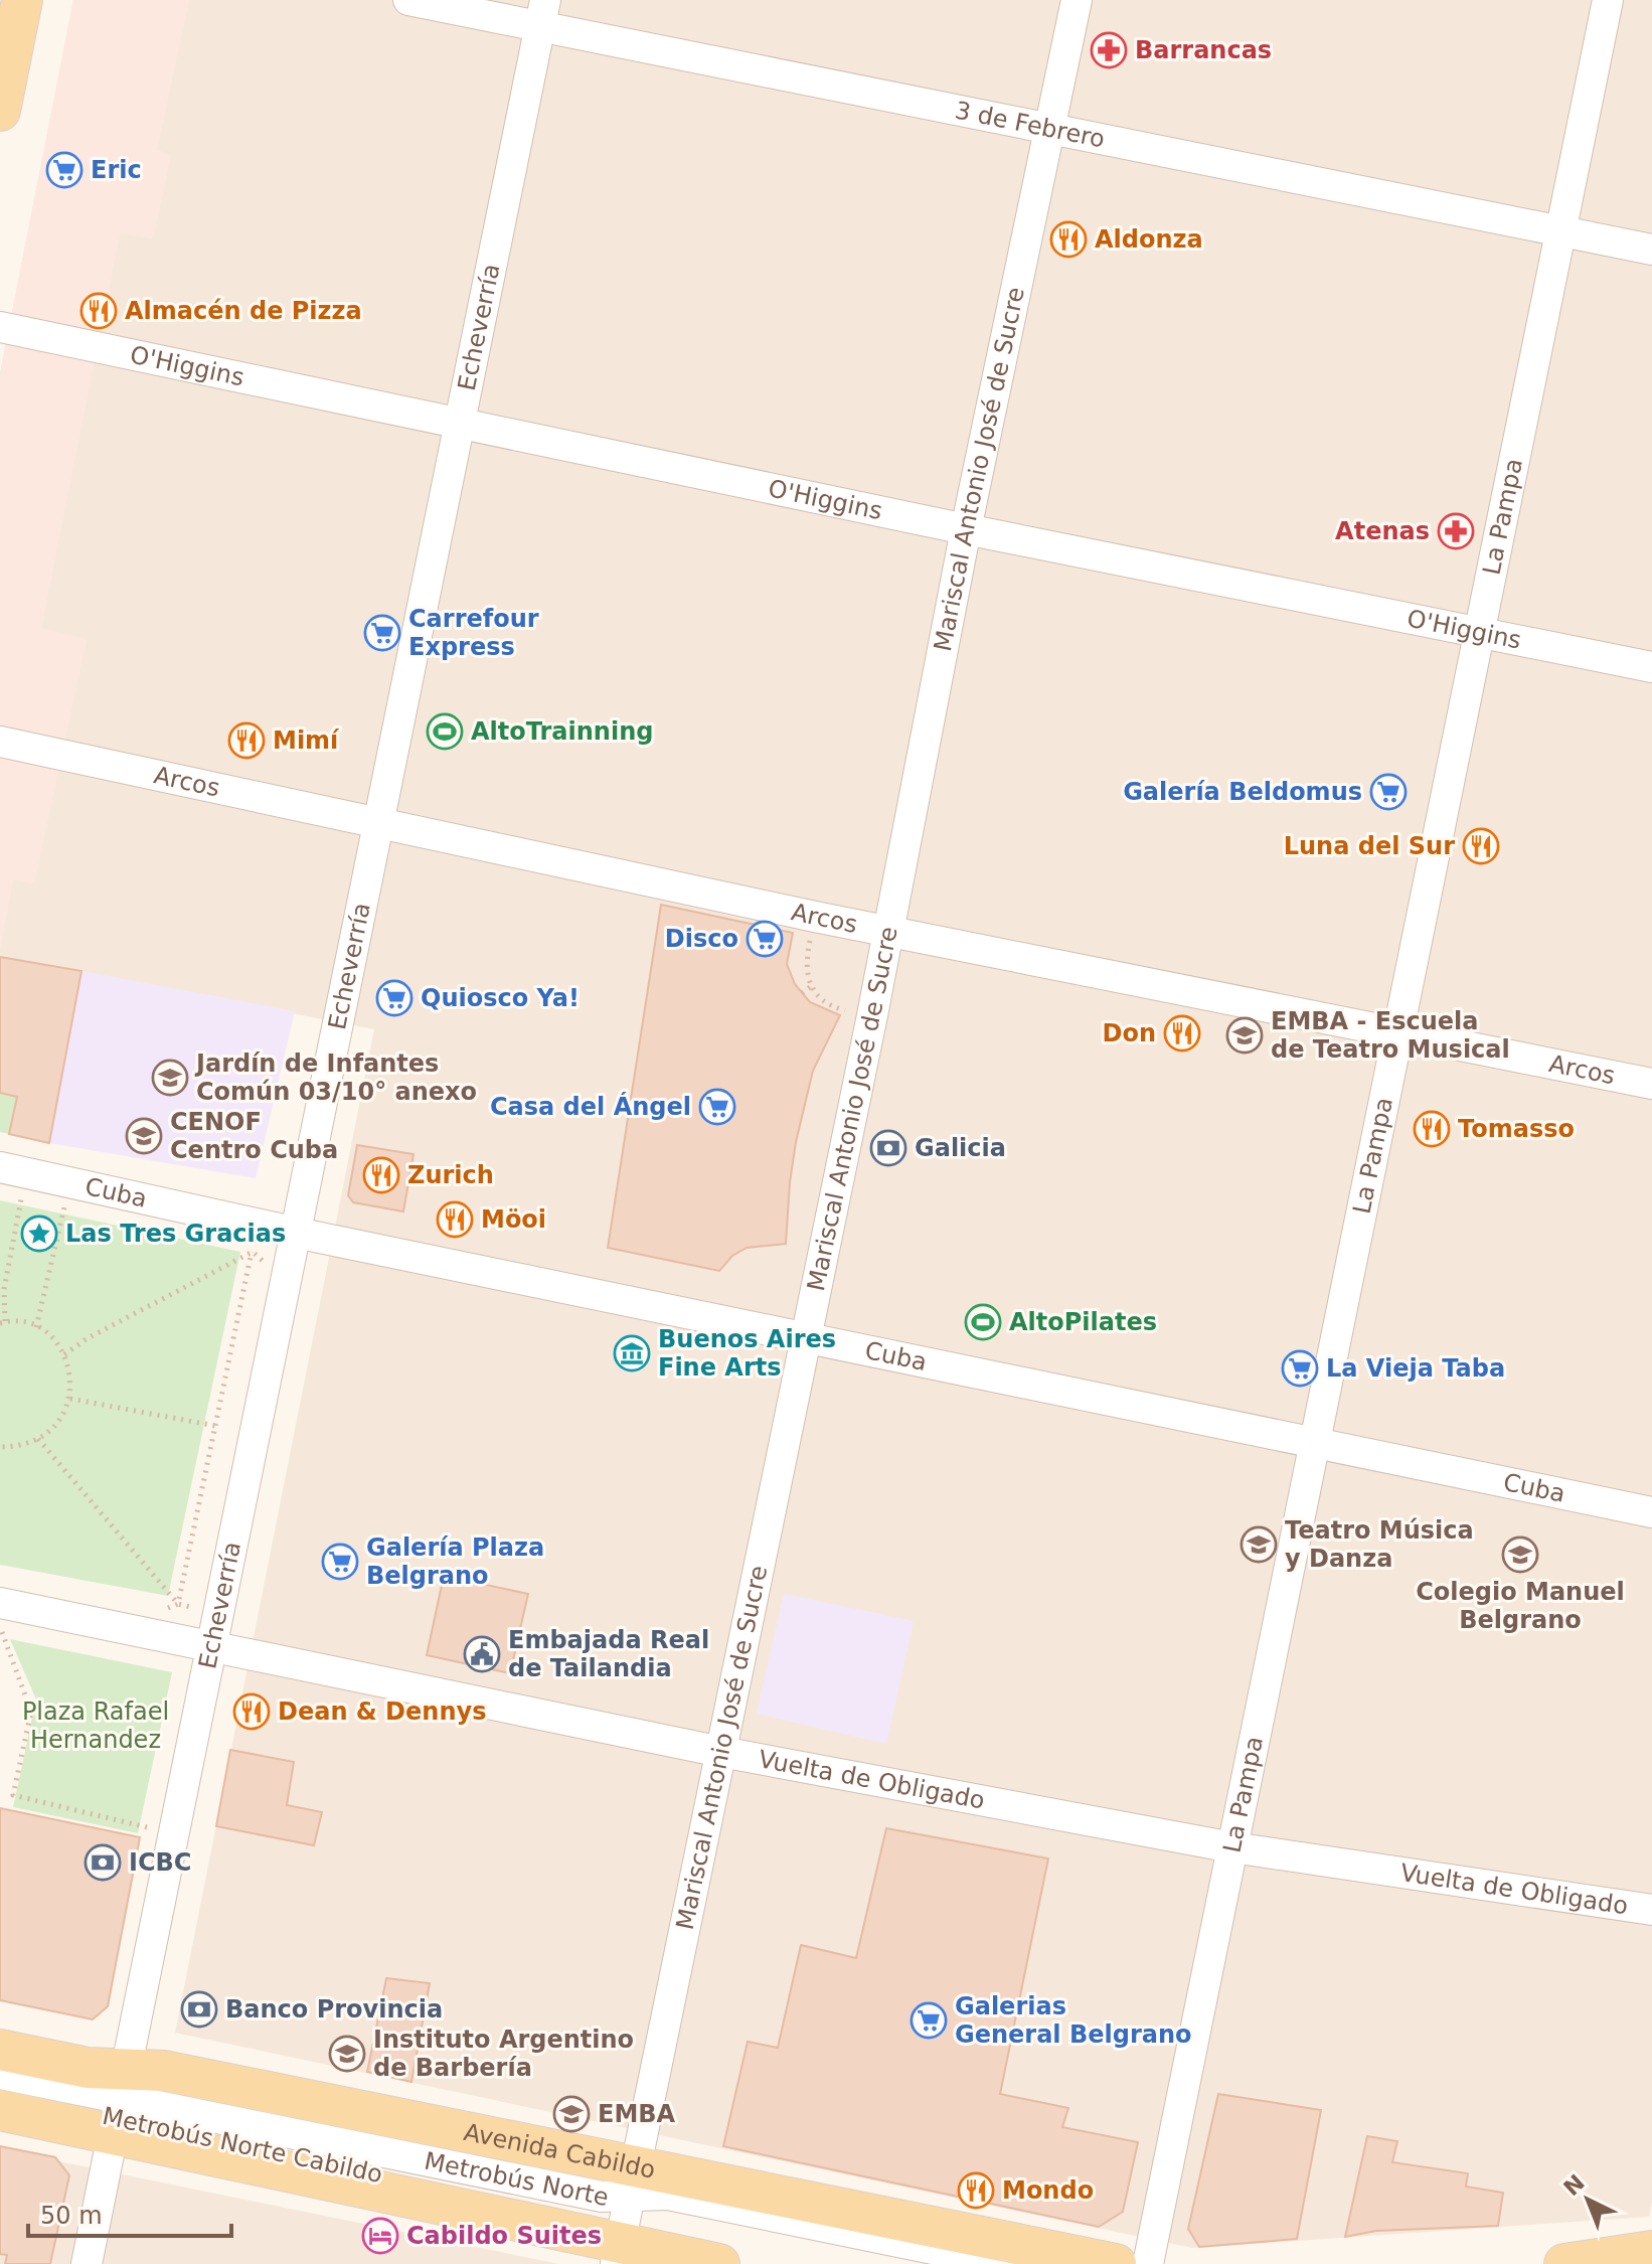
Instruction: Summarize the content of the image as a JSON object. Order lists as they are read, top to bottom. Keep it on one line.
{"streets":{"main road":["Avenida Cabildo"],"street":["3 de Febrero","Echeverría","O'Higgins","Mariscal Antonio José de Sucre","La Pampa","Arcos","Cuba","Vuelta de Obligado","Metrobús Norte Cabildo","Metrobús Norte"]},"crossings":[["3 de Febrero","Echeverría"],["3 de Febrero","Mariscal Antonio José de Sucre"],["3 de Febrero","La Pampa"],["Echeverría","O'Higgins"],["Echeverría","Arcos"],["Echeverría","Cuba"],["Echeverría","Vuelta de Obligado"],["Echeverría","Metrobús Norte Cabildo"],["Echeverría","Avenida Cabildo"],["O'Higgins","Mariscal Antonio José de Sucre"],["O'Higgins","La Pampa"],["Mariscal Antonio José de Sucre","Arcos"],["Mariscal Antonio José de Sucre","Cuba"],["Mariscal Antonio José de Sucre","Vuelta de Obligado"],["Mariscal Antonio José de Sucre","Avenida Cabildo"],["Mariscal Antonio José de Sucre","Metrobús Norte"],["La Pampa","Arcos"],["La Pampa","Cuba"],["La Pampa","Vuelta de Obligado"],["Metrobús Norte Cabildo","Avenida Cabildo"],["Avenida Cabildo","Metrobús Norte"]],"parks":["Plaza Rafael Hernandez"],"places":{"pharmacy":["Barrancas","Atenas"],"supermarket":["Eric","Carrefour Express","Galería Beldomus","Disco","Quiosco Ya!","Casa del Ángel","La Vieja Taba","Galería Plaza Belgrano","Galerias General Belgrano"],"restaurant":["Aldonza","Almacén de Pizza","Mimí","Luna del Sur","Don","Tomasso","Zurich","Möoi","Dean & Dennys","Mondo"],"sports":["AltoTrainning","AltoPilates"],"school or university":["EMBA - Escuela de Teatro Musical","Jardín de Infantes Común 03/10° anexo","CENOF Centro Cuba","Teatro Música y Danza","Colegio Manuel Belgrano","Instituto Argentino de Barbería","EMBA"],"bank":["Galicia","ICBC","Banco Provincia"],"place":["Las Tres Gracias"],"museum":["Buenos Aires Fine Arts"],"public building":["Embajada Real de Tailandia"],"hotel":["Cabildo Suites"]},"scale_bar":"50 m","north":"top left"}
